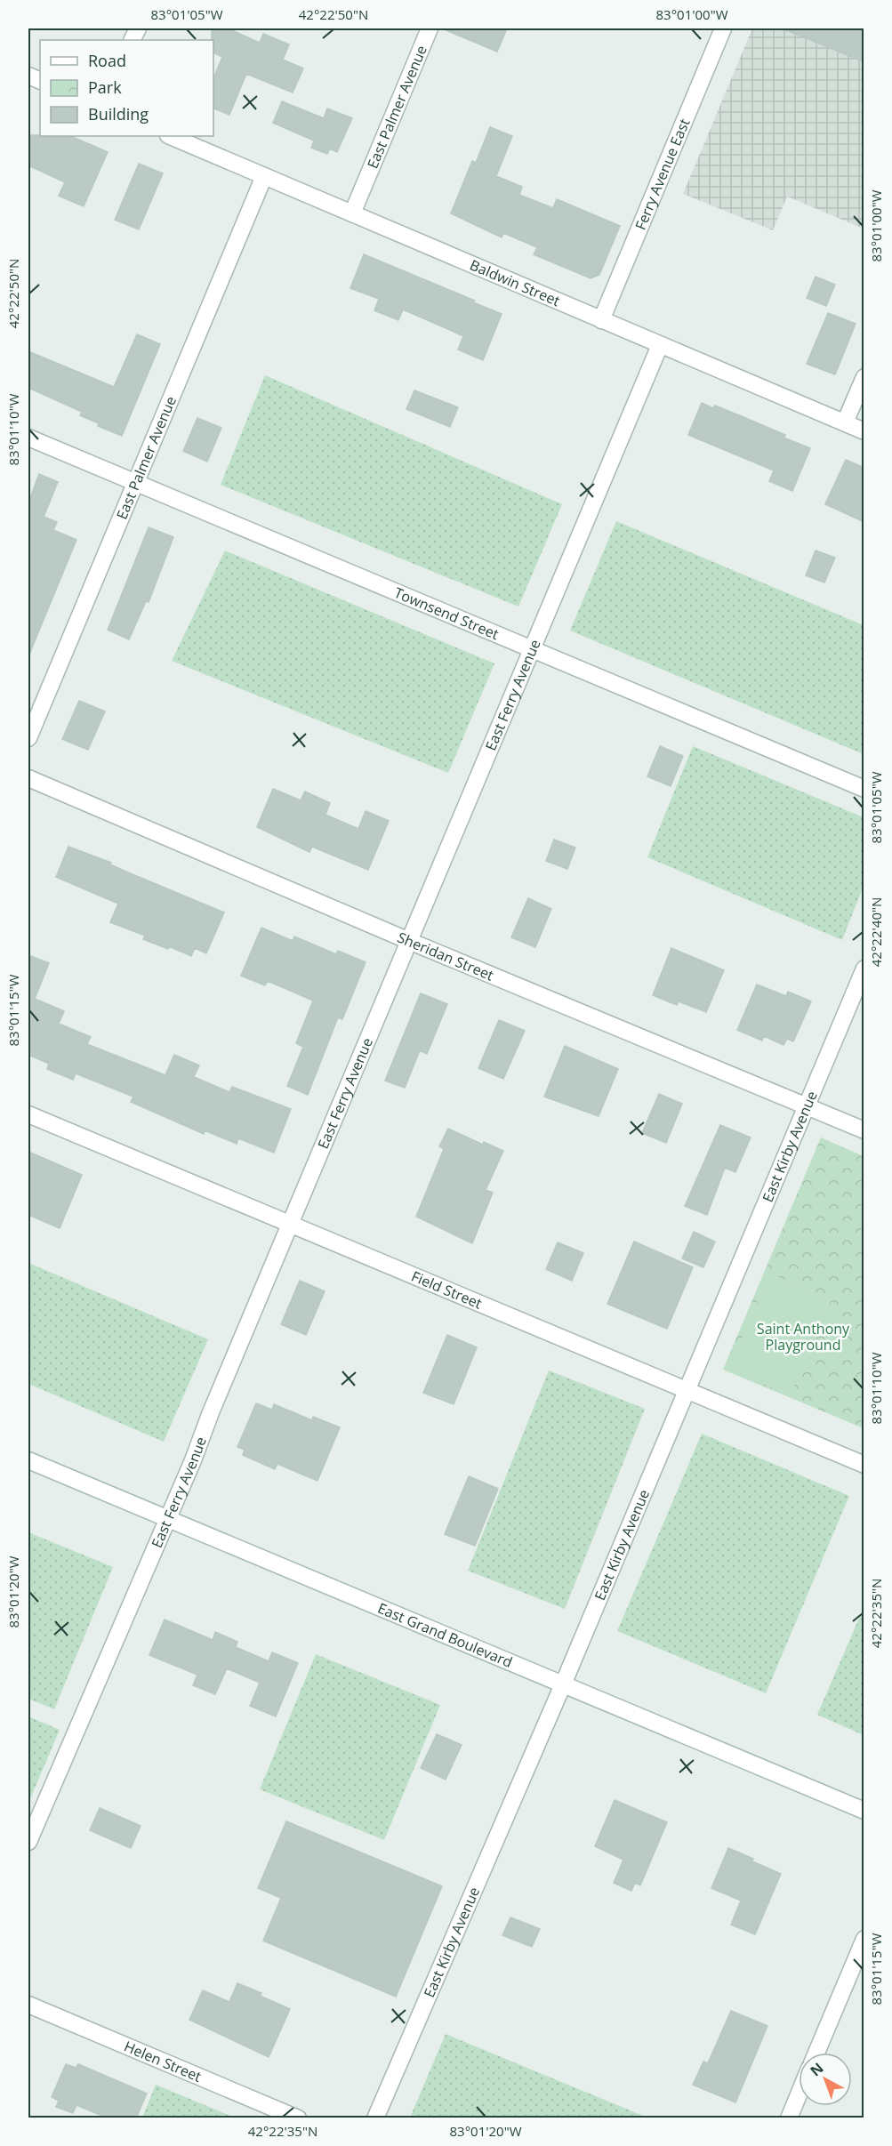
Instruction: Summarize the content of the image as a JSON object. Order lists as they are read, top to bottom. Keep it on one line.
{"streets":{"street":["East Palmer Avenue","Ferry Avenue East","Baldwin Street","Townsend Street","East Ferry Avenue","Sheridan Street","East Kirby Avenue","Field Street","East Grand Boulevard","Helen Street"]},"crossings":[["East Palmer Avenue","Baldwin Street"],["East Palmer Avenue","Townsend Street"],["Ferry Avenue East","Baldwin Street"],["Baldwin Street","East Ferry Avenue"],["Townsend Street","East Ferry Avenue"],["East Ferry Avenue","Sheridan Street"],["East Ferry Avenue","Field Street"],["East Ferry Avenue","East Grand Boulevard"],["Sheridan Street","East Kirby Avenue"],["East Kirby Avenue","Field Street"],["East Kirby Avenue","East Grand Boulevard"]],"parks":["Saint Anthony Playground"],"legend":["Road","Park","Building"],"north":"top left","coordinates":["83°01'05\"W","42°22'50\"N","83°01'00\"W","83°01'10\"W","42°22'40\"N","83°01'15\"W","83°01'20\"W","42°22'35\"N"]}
